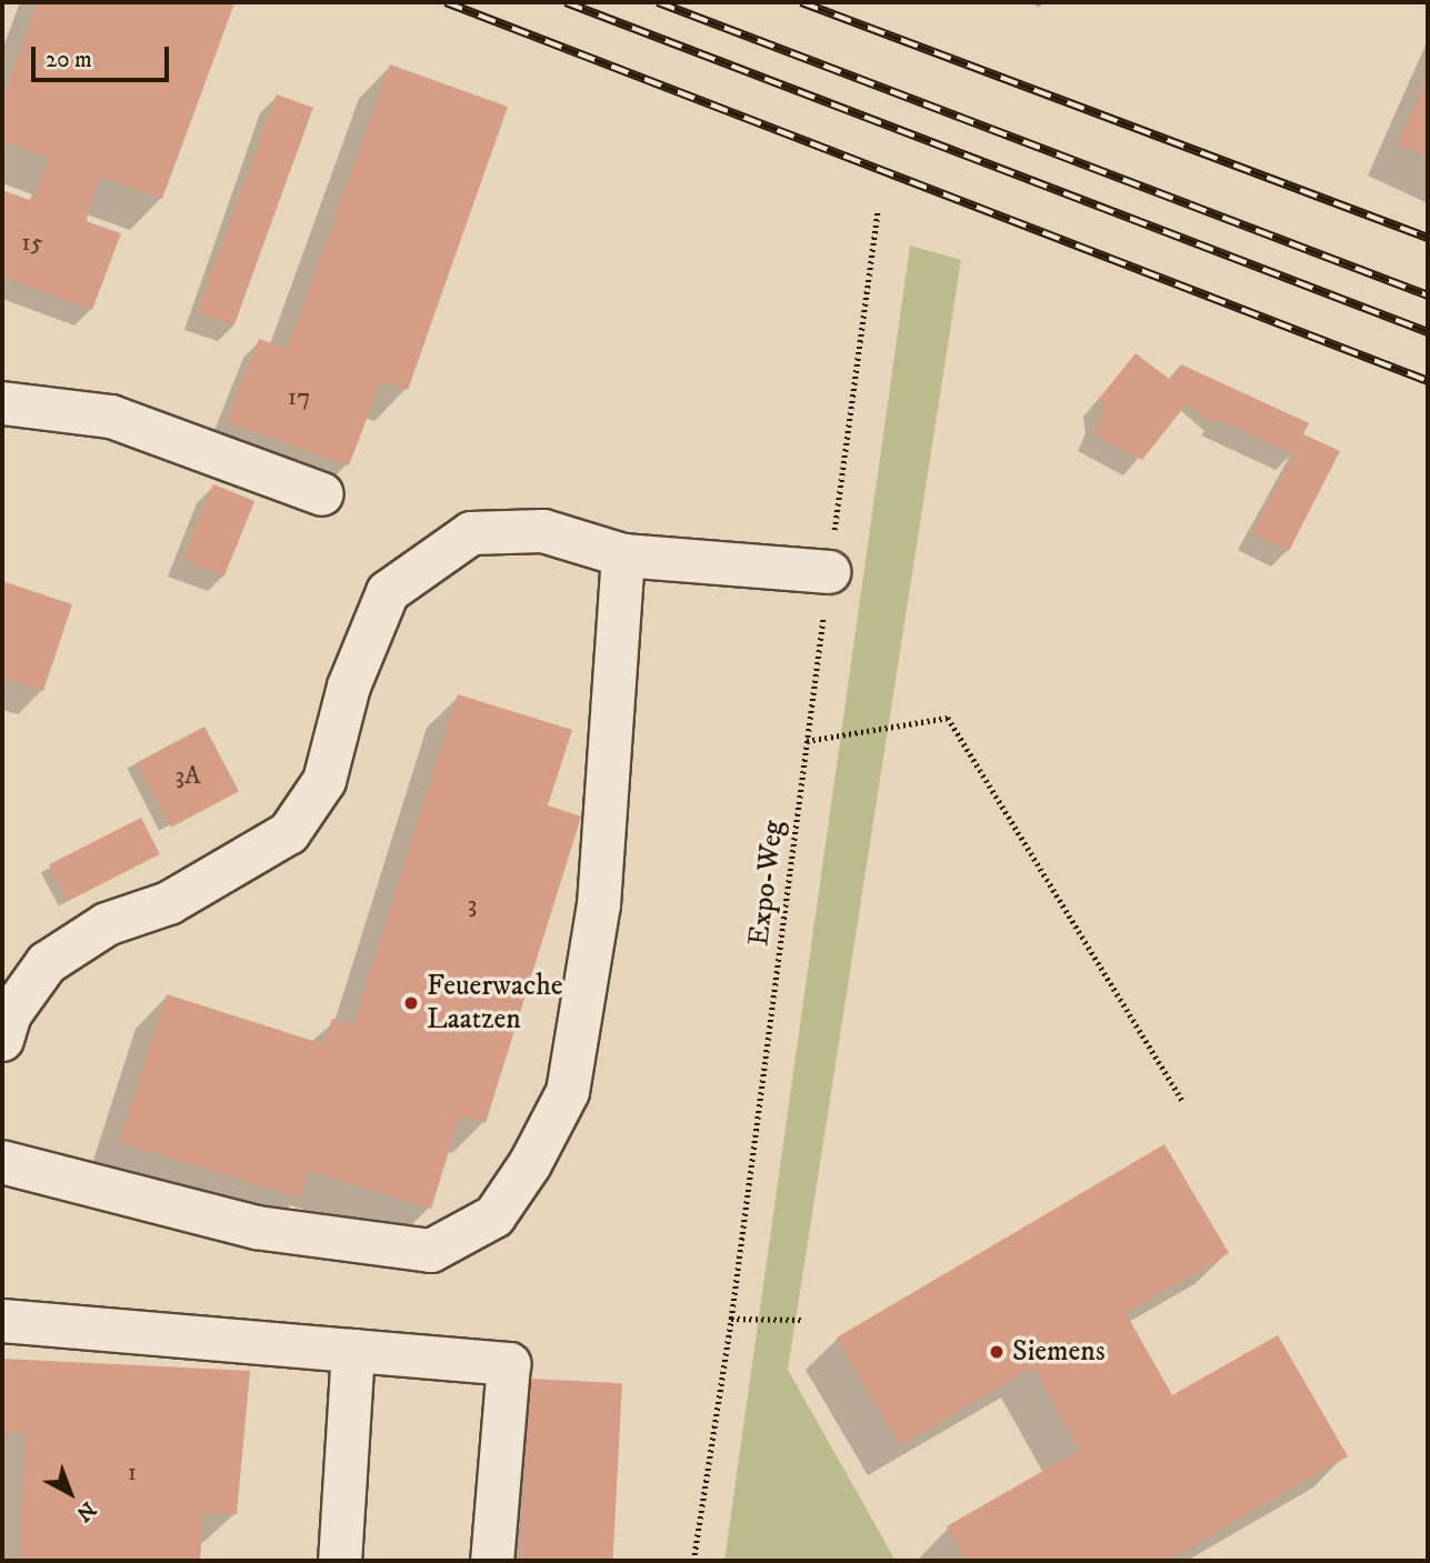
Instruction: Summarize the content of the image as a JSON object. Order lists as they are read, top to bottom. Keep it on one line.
{"streets":{"path":["Expo-Weg"]},"places":["Feuerwache Laatzen","Siemens"],"house_numbers":["15","17","3A","3","1"],"scale_bar":"20 m","north":"bottom right"}
